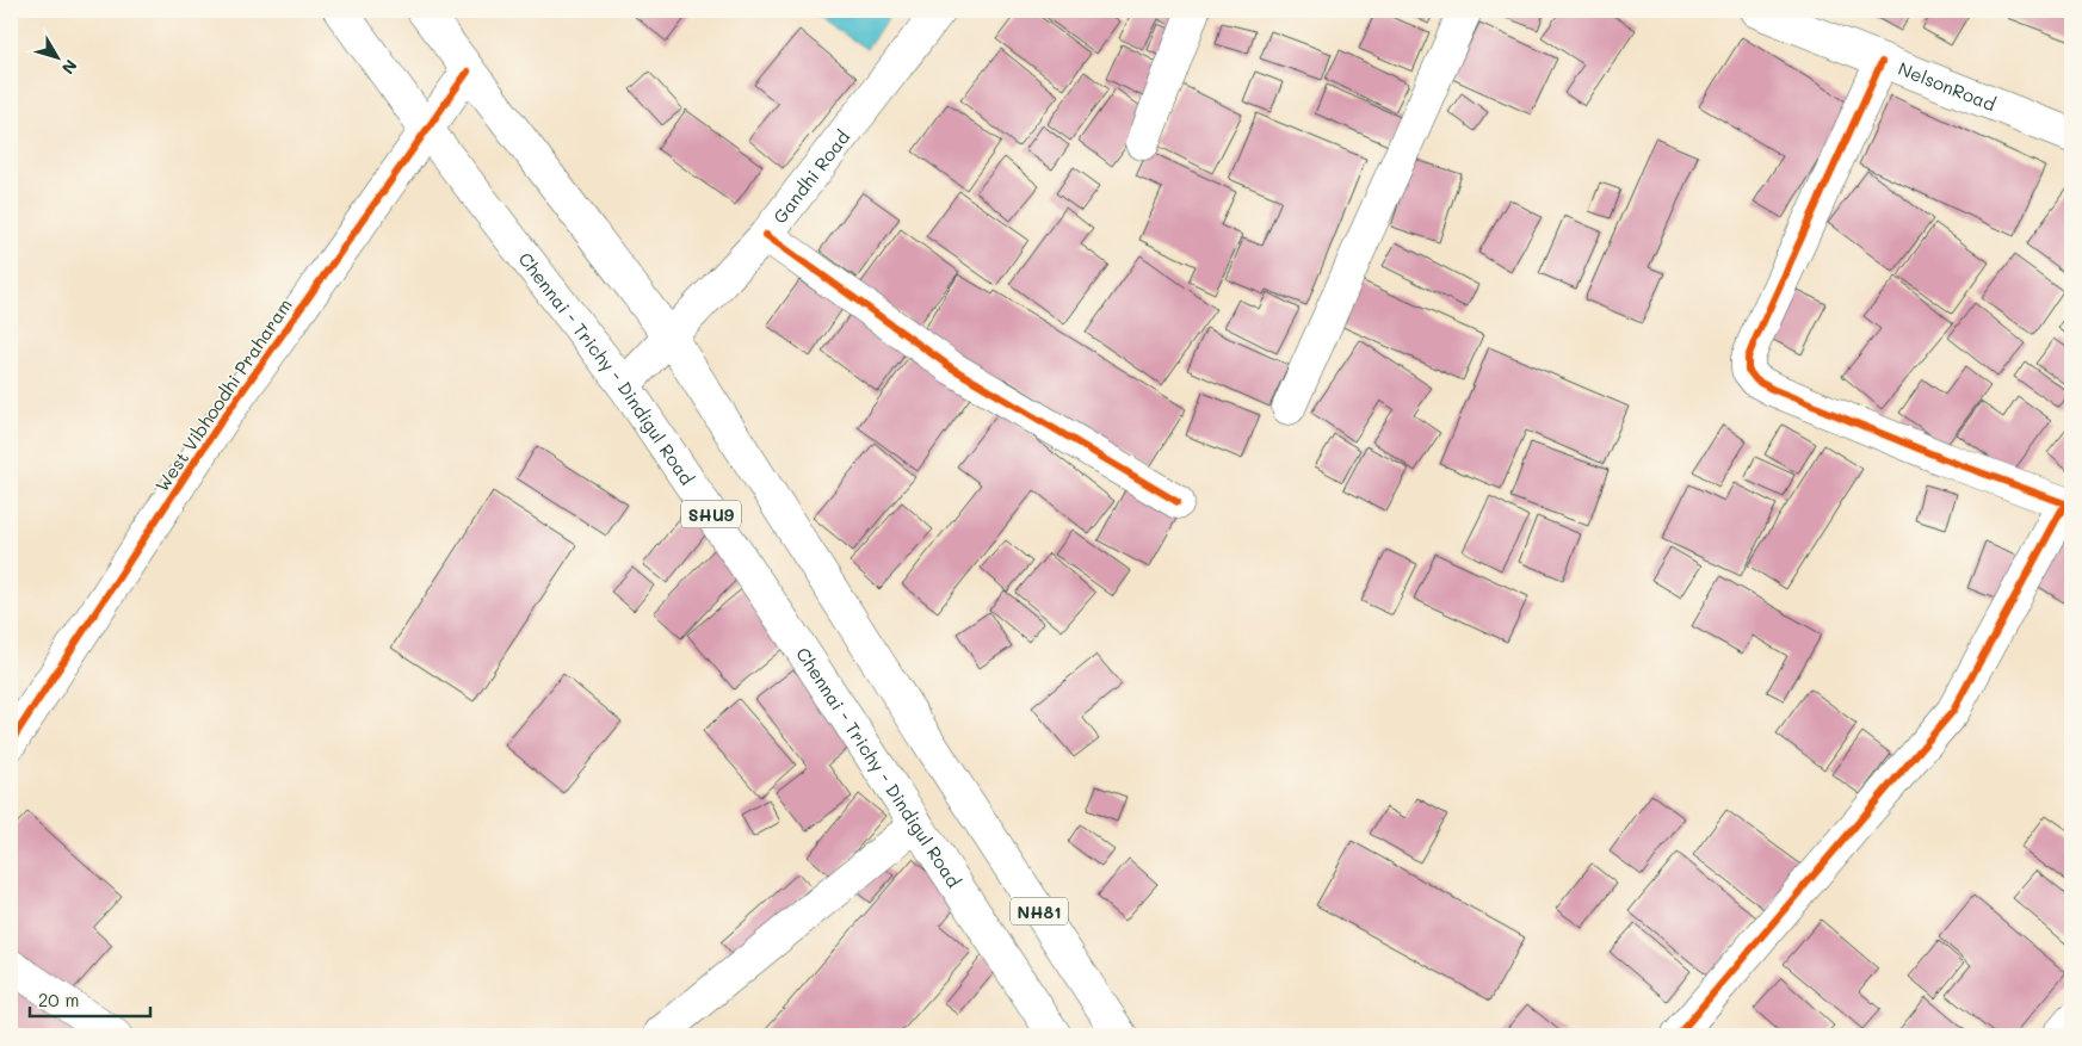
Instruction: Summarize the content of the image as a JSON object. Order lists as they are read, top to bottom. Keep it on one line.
{"streets":{"main road":["NelsonRoad","Gandhi Road","Chennai - Trichy - Dindigul Road","West Vibhoodhi Praharam","SHU9","NH81"]},"crossings":[["Gandhi Road","Chennai - Trichy - Dindigul Road"],["Gandhi Road","NH81"],["Chennai - Trichy - Dindigul Road","West Vibhoodhi Praharam"]],"scale_bar":"20 m","north":"bottom right"}
